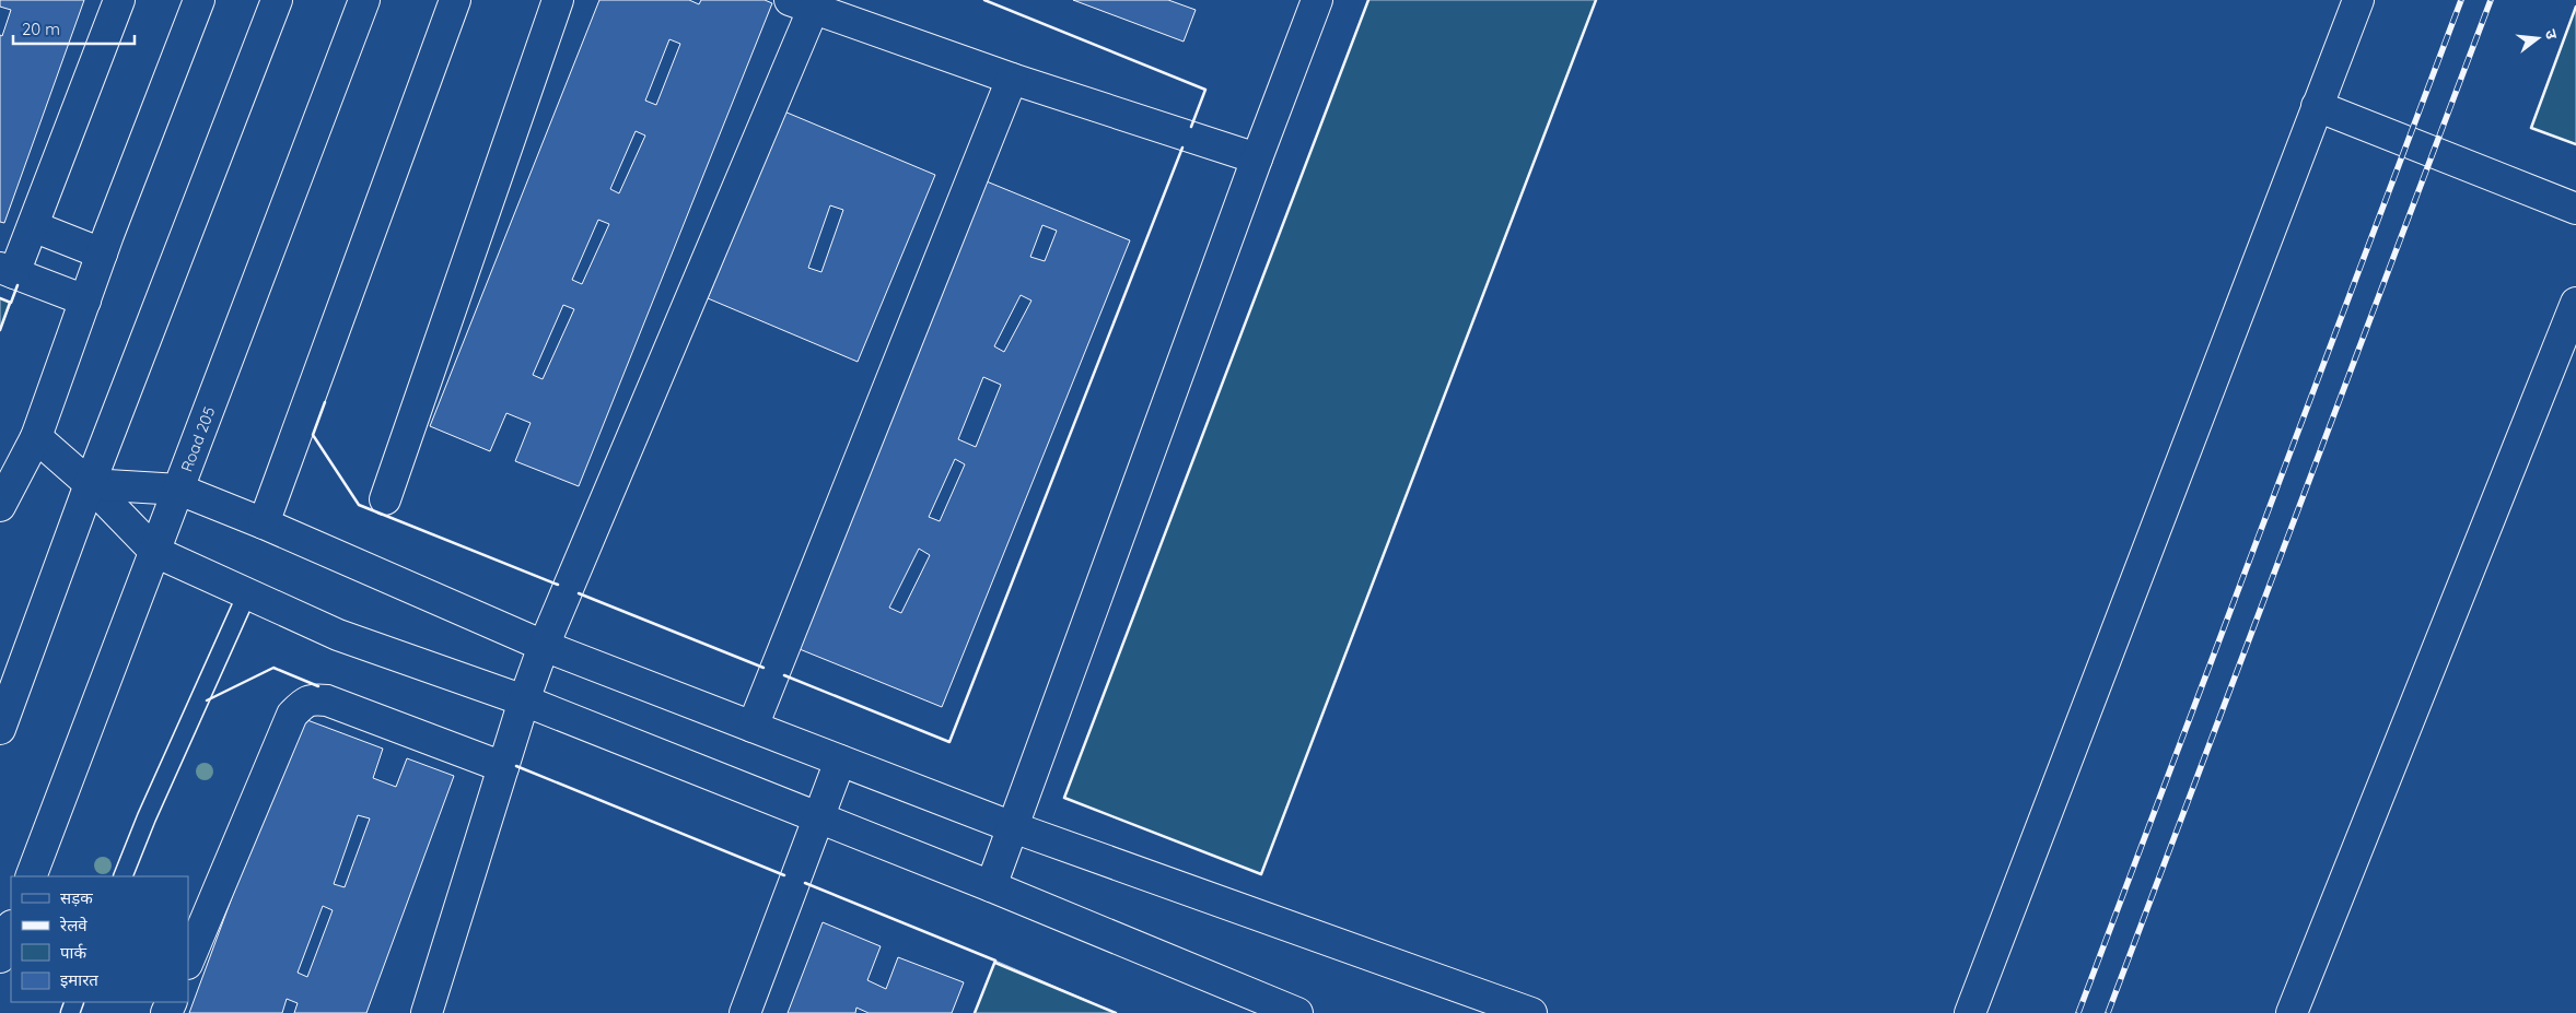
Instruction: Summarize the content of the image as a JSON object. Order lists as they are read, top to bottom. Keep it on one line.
{"streets":{"street":["Road 205"]},"legend":["सड़क","रेलवे","पार्क","इमारत"],"scale_bar":"20 m","north":"right"}
